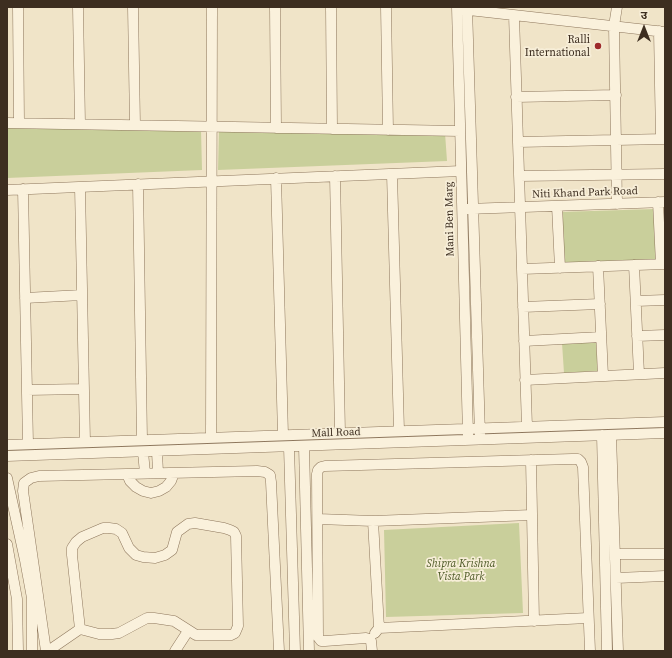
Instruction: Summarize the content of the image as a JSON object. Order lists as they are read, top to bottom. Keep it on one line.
{"streets":{"street":["Niti Khand Park Road","Mani Ben Marg","Mall Road"]},"crossings":[["Niti Khand Park Road","Mall Road"],["Mani Ben Marg","Mall Road"]],"parks":["Shipra Krishna Vista Park"],"places":["Ralli International"],"north":"top"}
